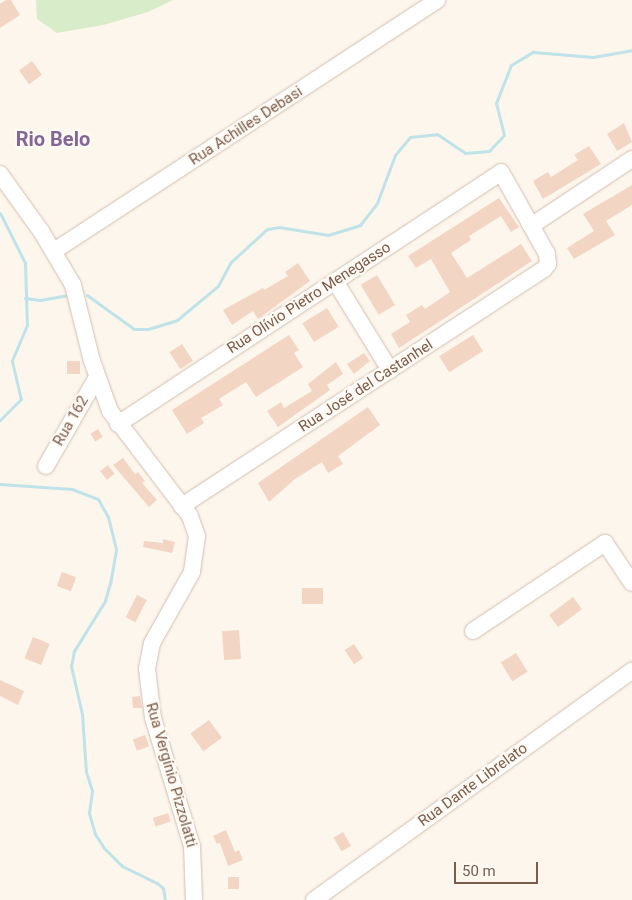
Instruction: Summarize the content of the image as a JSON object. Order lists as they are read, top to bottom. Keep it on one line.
{"streets":{"street":["Rua Achilles Debasi","Rua Olívio Pietro Menegasso","Rua José del Castanhel","Rua 162","Rua Vergínio Pizzolatti","Rua Dante Librelato"]},"crossings":[["Rua Achilles Debasi","Rua Vergínio Pizzolatti"],["Rua Olívio Pietro Menegasso","Rua José del Castanhel"],["Rua Olívio Pietro Menegasso","Rua Vergínio Pizzolatti"],["Rua José del Castanhel","Rua Vergínio Pizzolatti"],["Rua 162","Rua Vergínio Pizzolatti"]],"districts":["Rio Belo"],"scale_bar":"50 m"}
